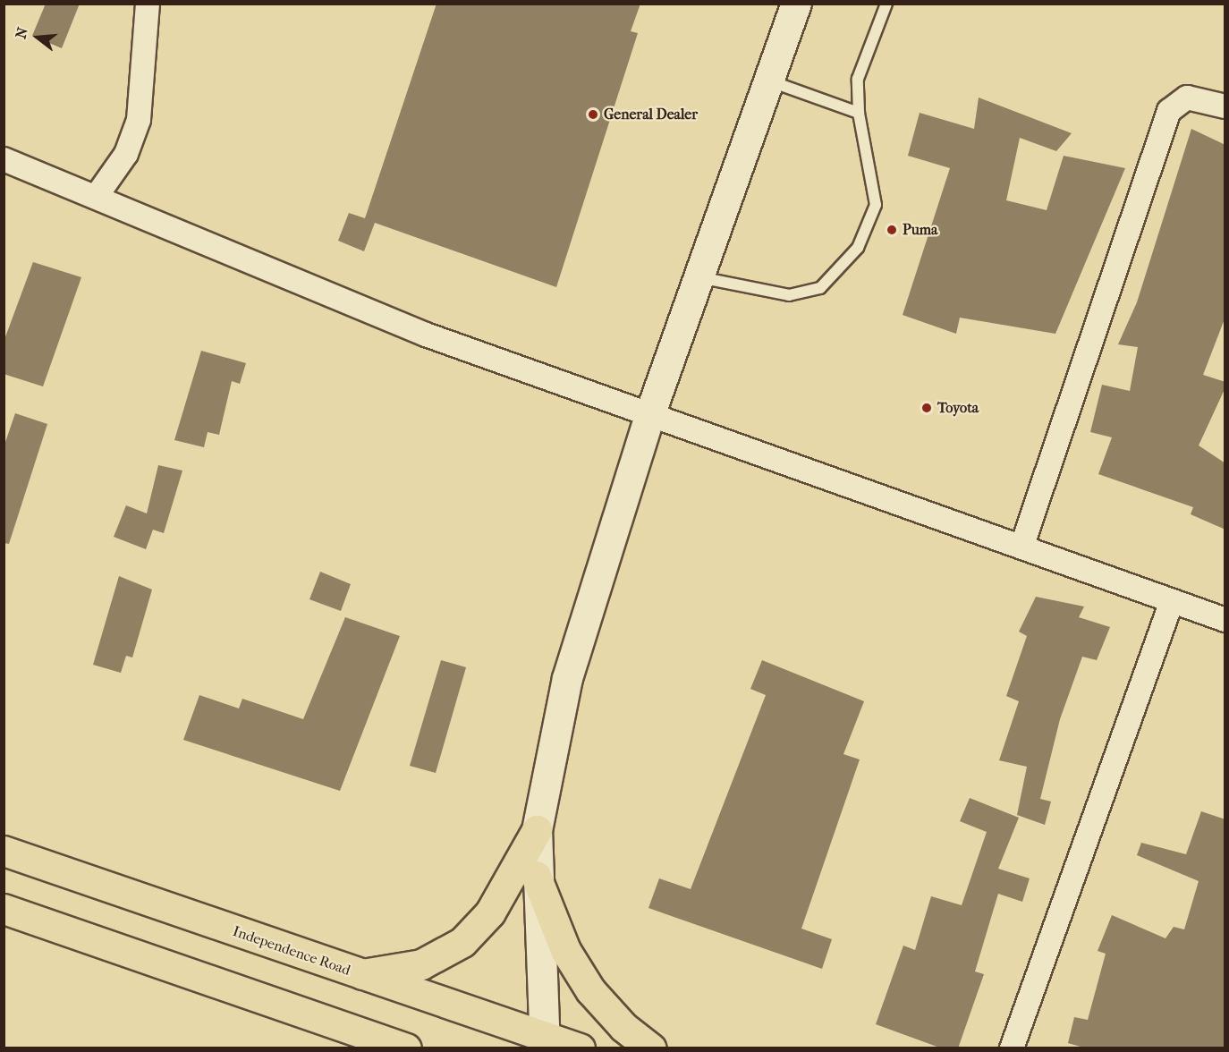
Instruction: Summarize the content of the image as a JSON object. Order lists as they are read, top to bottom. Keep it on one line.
{"streets":{"main road":["Independence Road"]},"places":["General Dealer","Puma","Toyota"],"north":"left"}
